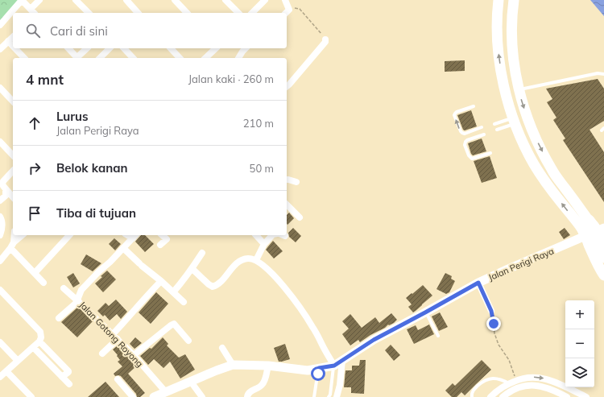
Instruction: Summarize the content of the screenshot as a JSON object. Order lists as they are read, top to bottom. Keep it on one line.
{"streets":{"street":["Jalan Perigi Raya","Jalan Gotong Royong"]},"crossings":[["Jalan Perigi Raya","Jalan Gotong Royong"]],"page":{"search":"Cari di sini","heading":["4 mnt","Jalan kaki · 260 m"],"list":[["Lurus","Jalan Perigi Raya","210 m"],["Belok kanan","50 m"],"Tiba di tujuan"],"map_buttons":["+","−"]}}
